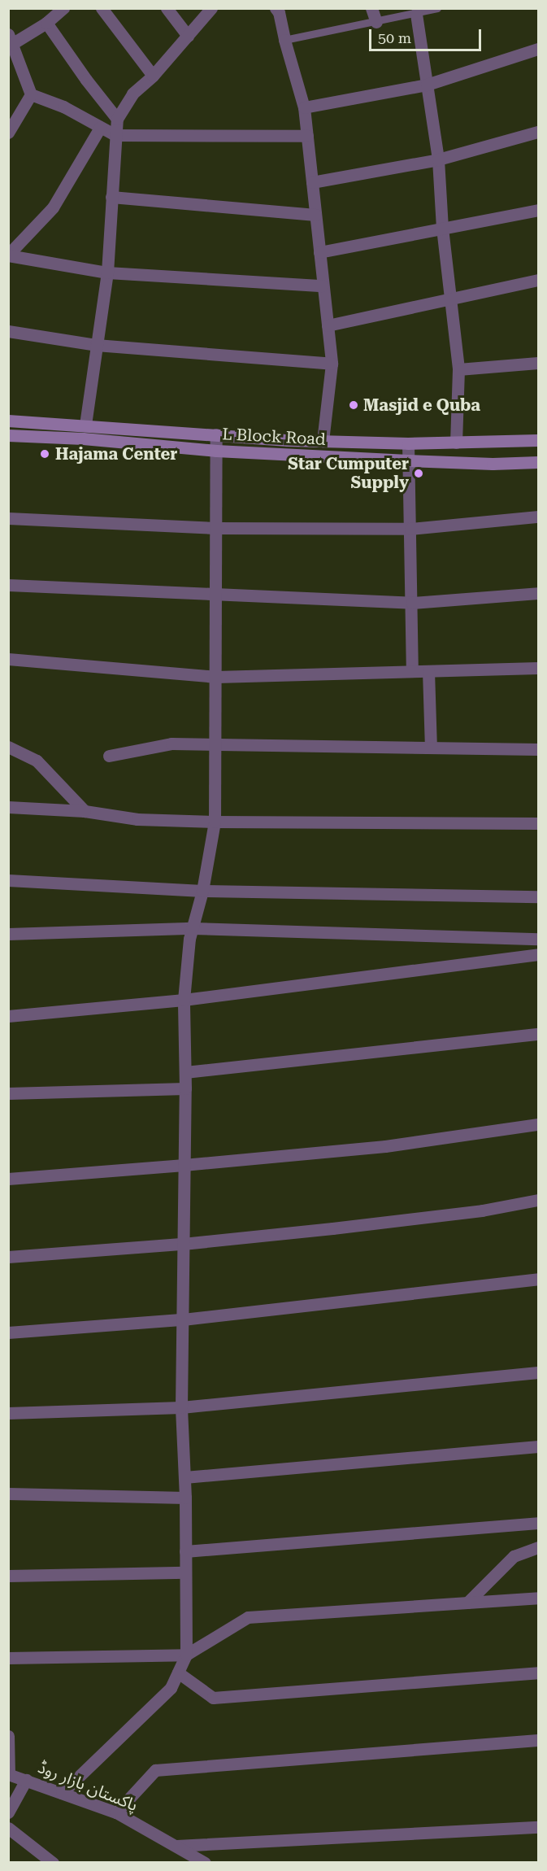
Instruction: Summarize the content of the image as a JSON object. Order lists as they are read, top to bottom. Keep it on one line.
{"streets":{"main road":["L Block Road"],"street":["پاکستان بازار روڈ"]},"places":["Masjid e Quba","Hajama Center","Star Cumputer Supply"],"scale_bar":"50 m"}
